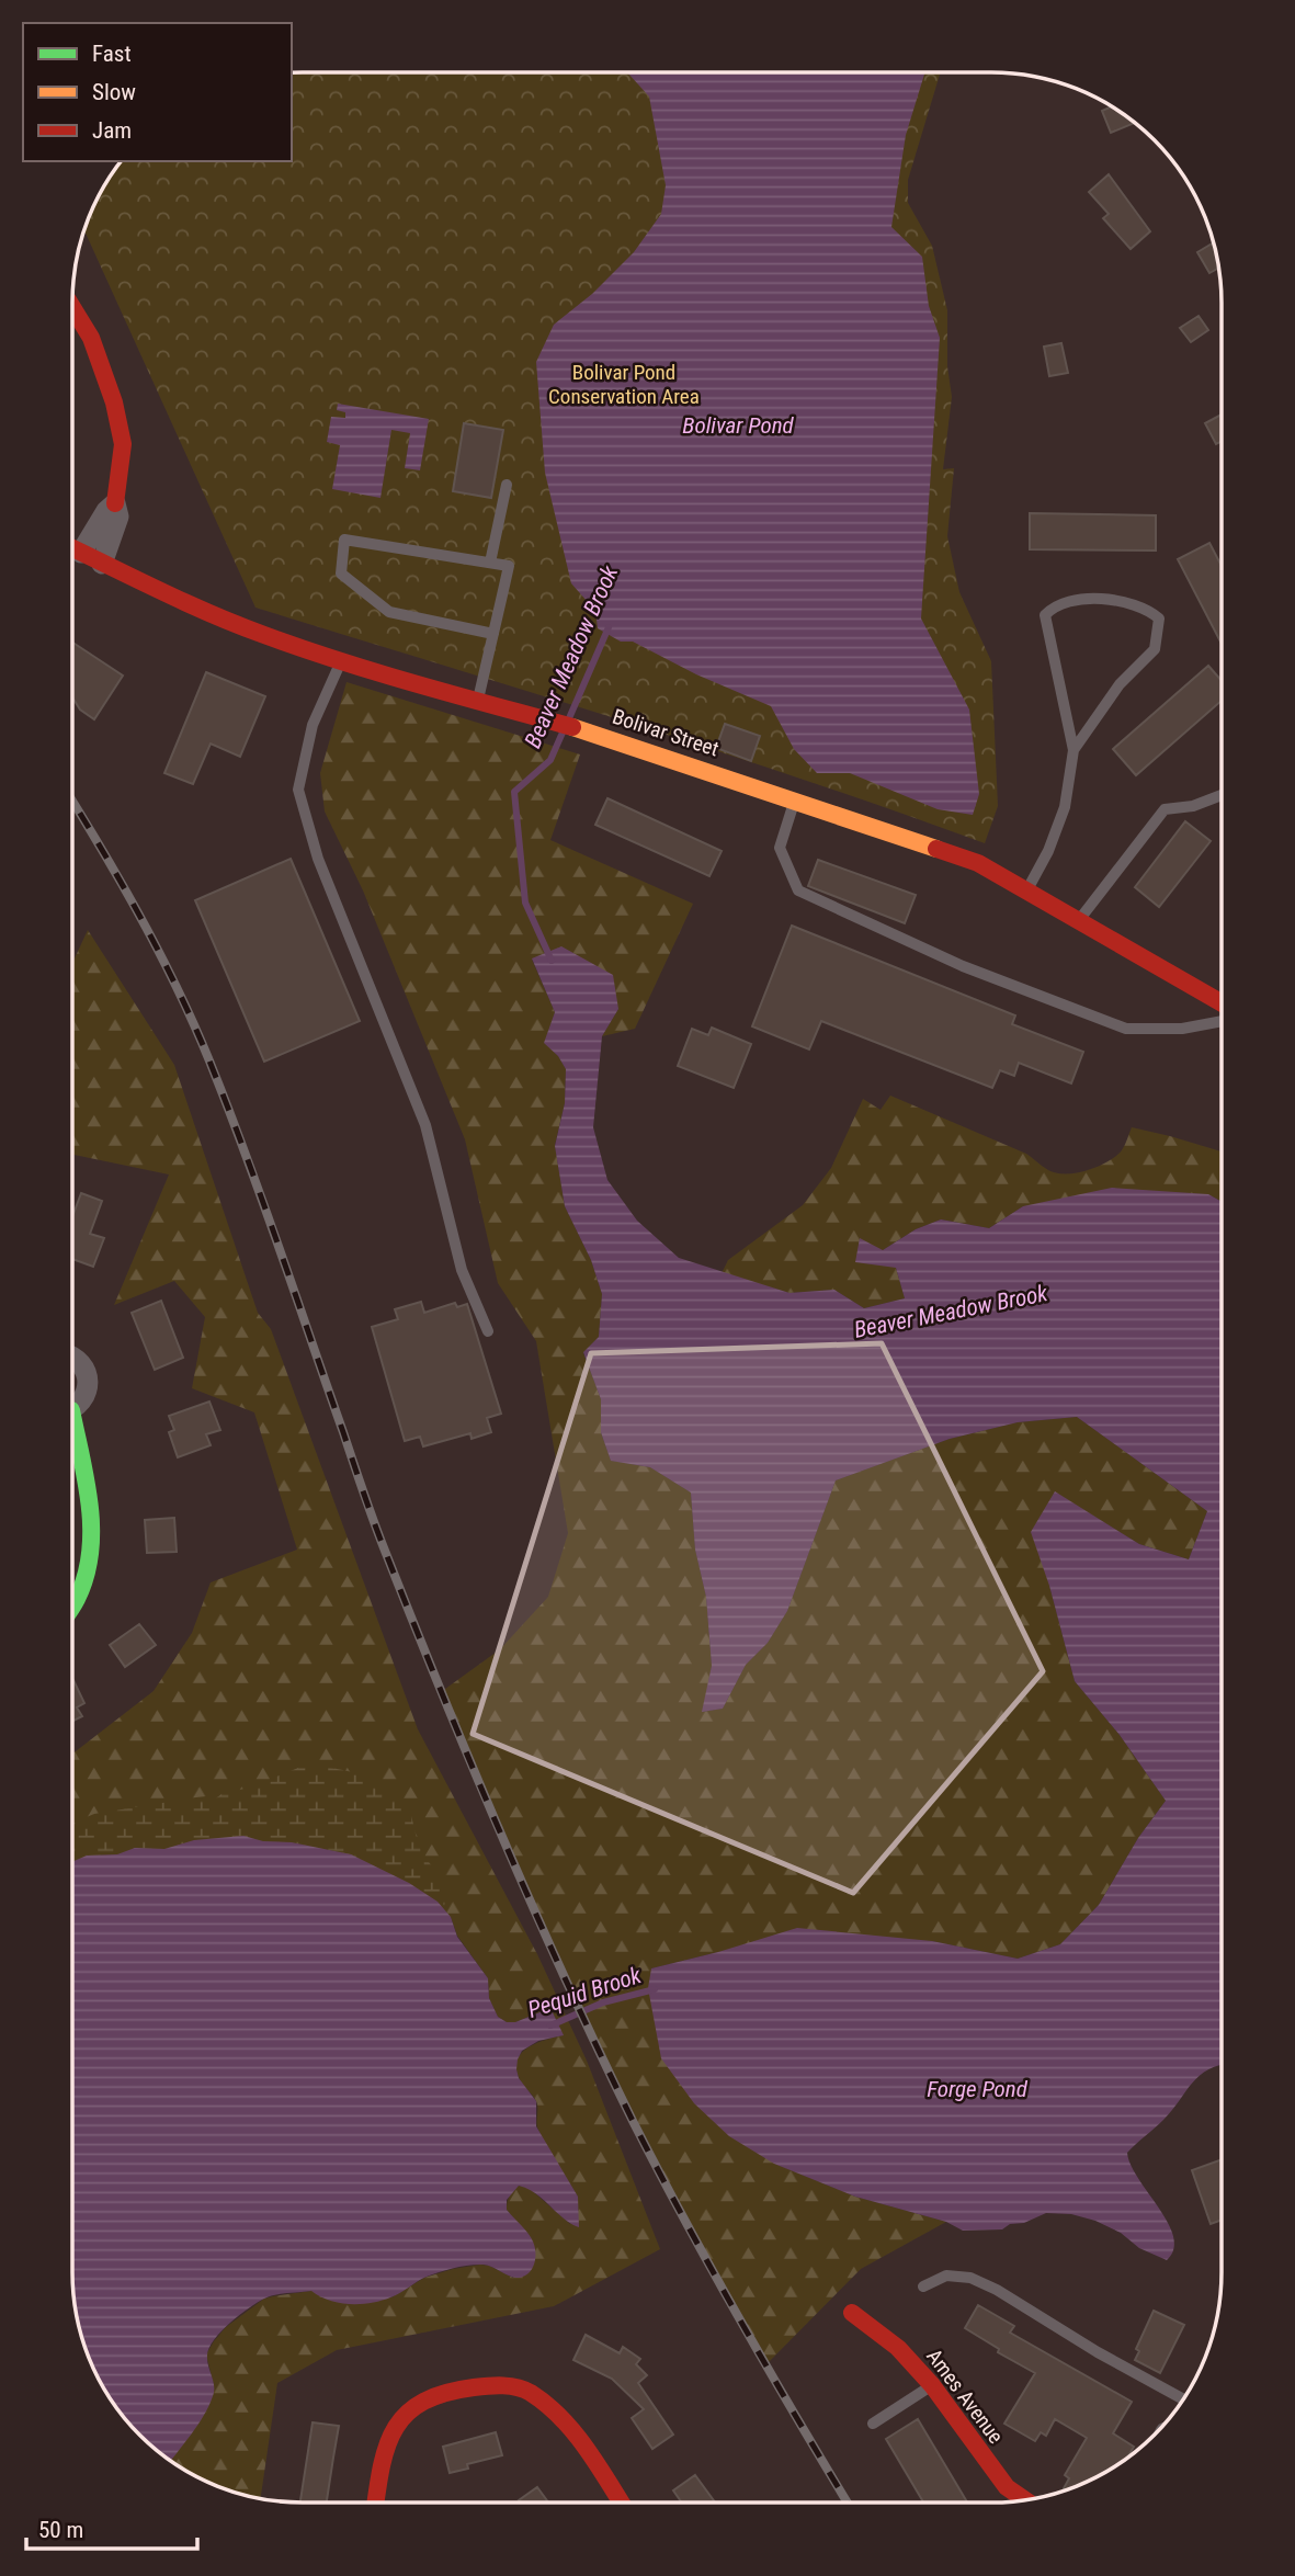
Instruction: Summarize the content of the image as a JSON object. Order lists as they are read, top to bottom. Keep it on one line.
{"streets":{"street":["Bolivar Street","Ames Avenue"]},"water":["Bolivar Pond","Beaver Meadow Brook","Pequid Brook","Forge Pond"],"parks":["Bolivar Pond Conservation Area"],"legend":["Fast","Slow","Jam"],"scale_bar":"50 m"}
